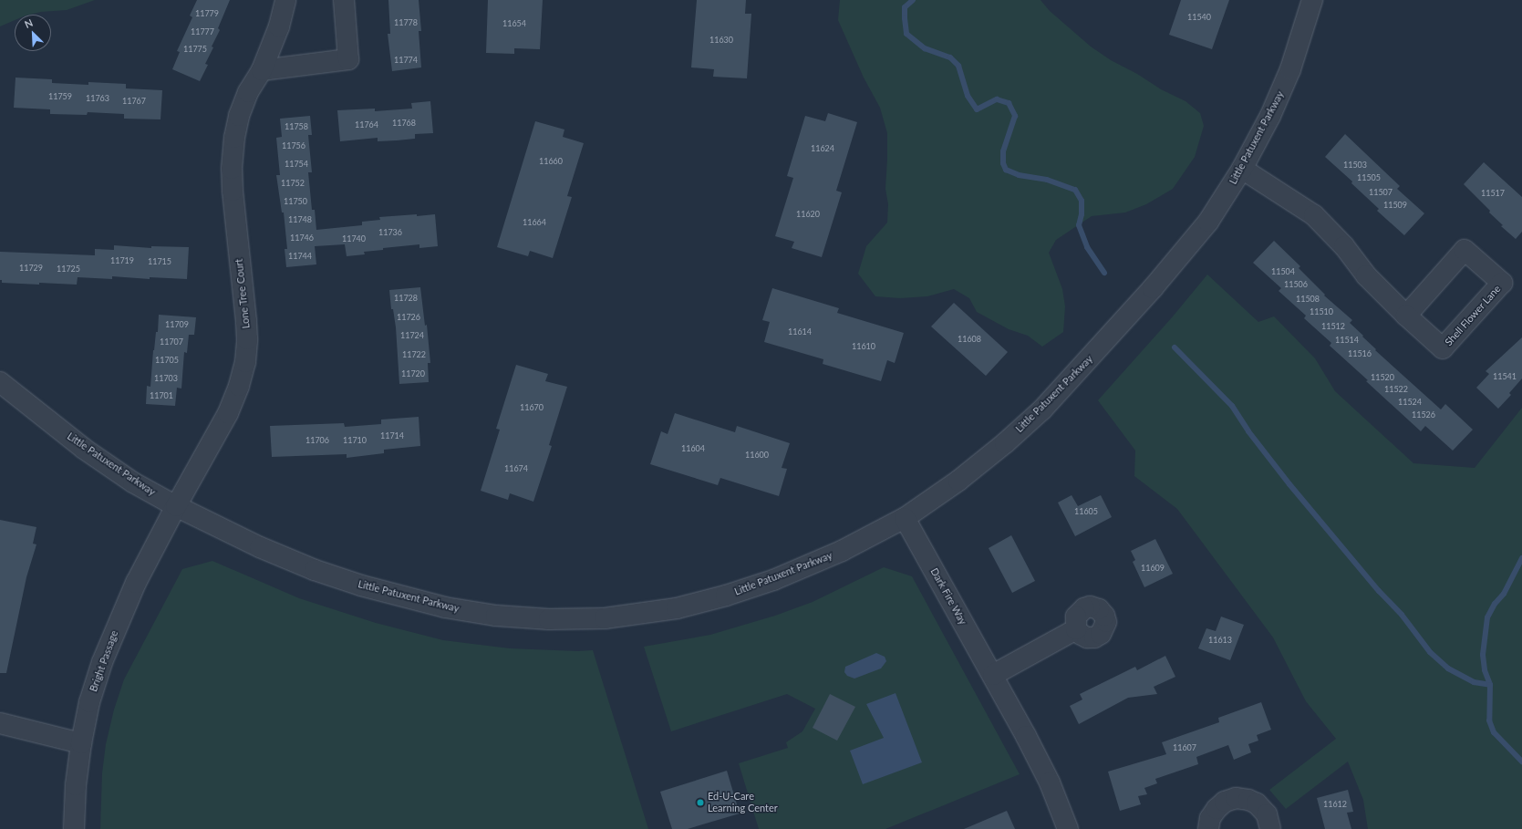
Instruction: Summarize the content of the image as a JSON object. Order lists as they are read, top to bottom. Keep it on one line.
{"streets":{"street":["Little Patuxent Parkway","Lone Tree Court","Shell Flower Lane","Dark Fire Way","Bright Passage"]},"crossings":[["Little Patuxent Parkway","Lone Tree Court"],["Little Patuxent Parkway","Shell Flower Lane"],["Little Patuxent Parkway","Dark Fire Way"],["Little Patuxent Parkway","Bright Passage"],["Lone Tree Court","Bright Passage"]],"places":["Ed-U-Care Learning Center"],"house_numbers":["11779","11540","11778","11654","11777","11630","11775","11774","11759","11763","11767","11768","11764","11758","11756","11624","11660","11754","11503","11505","11752","11507","11517","11750","11509","11620","11748","11664","11736","11746","11740","11744","11719","11715","11729","11725","11504","11506","11728","11508","11510","11726","11709","11512","11614","11724","11608","11514","11707","11610","11516","11722","11705","11720","11541","11520","11703","11522","11701","11524","11670","11526","11714","11706","11710","11604","11600","11674","11605","11609","11613","11607","11612"],"north":"top left"}
